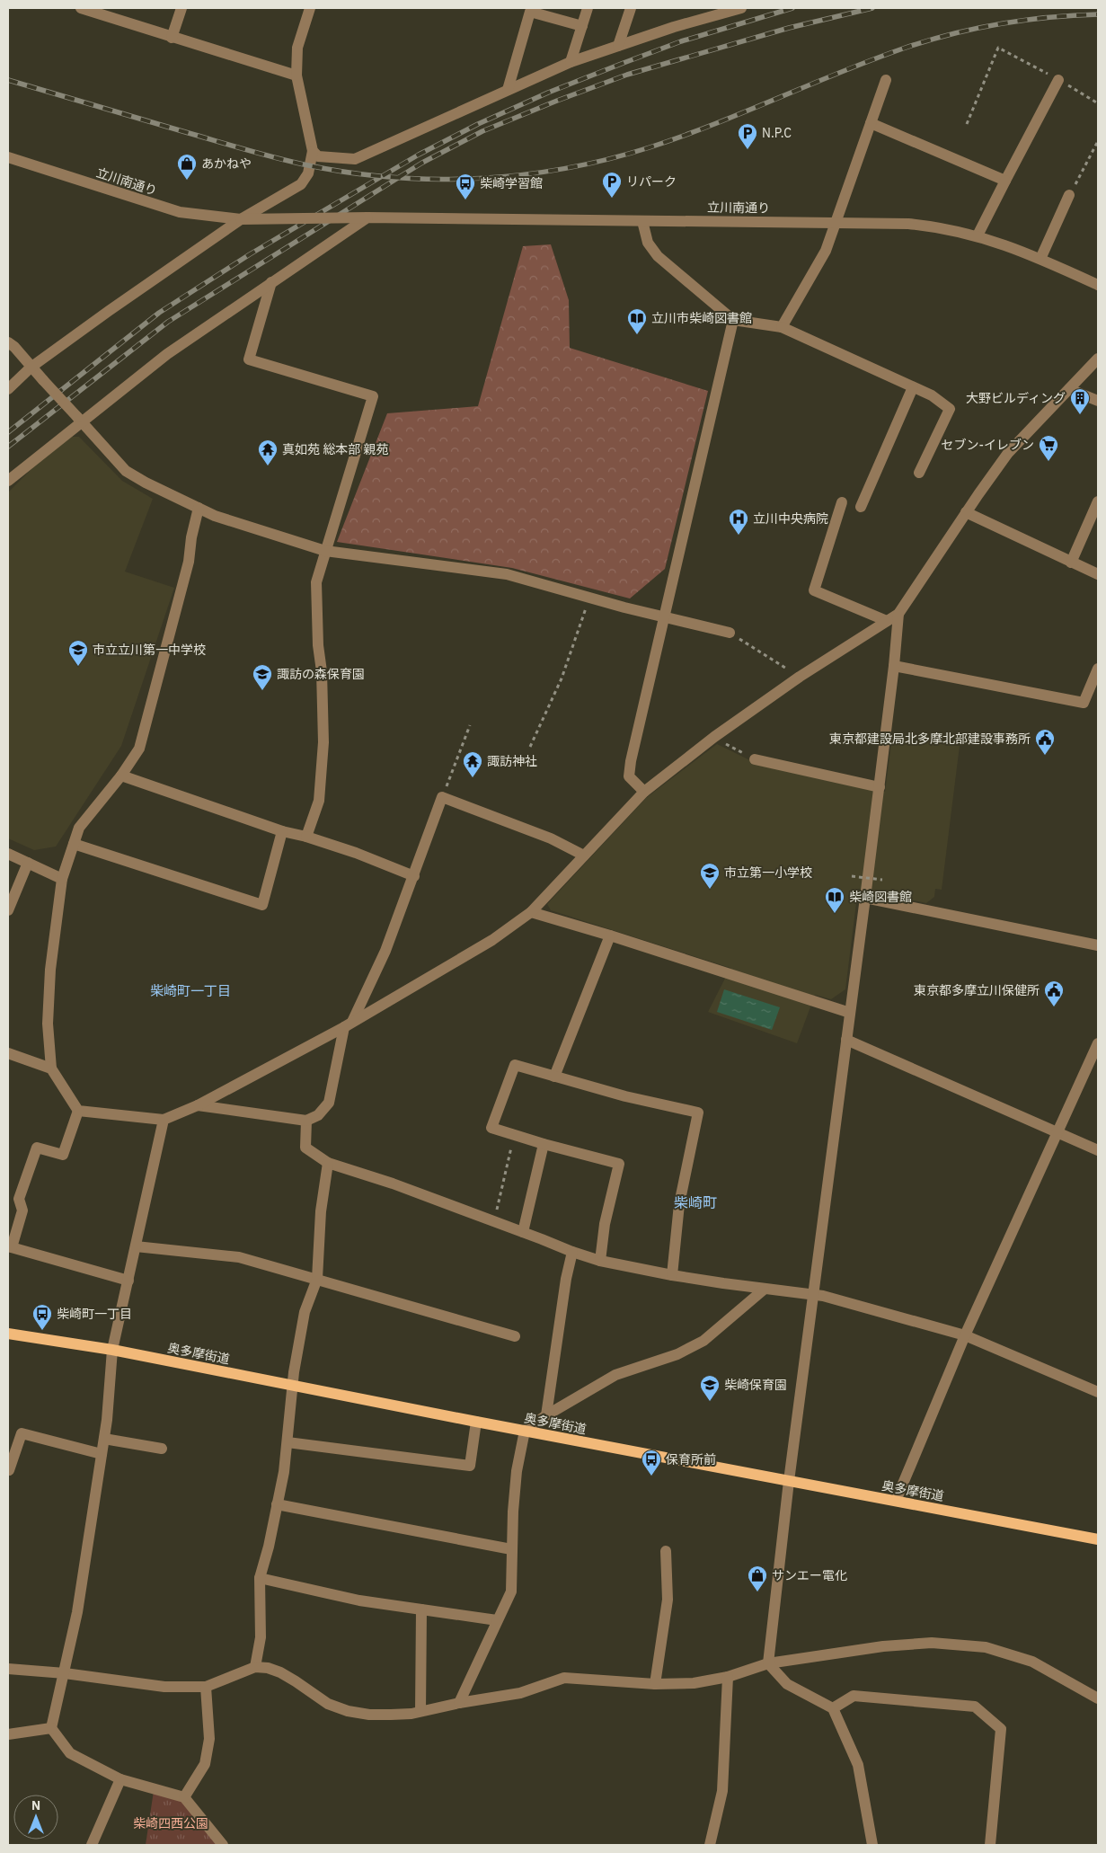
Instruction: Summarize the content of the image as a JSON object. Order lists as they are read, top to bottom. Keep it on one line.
{"streets":{"main road":["奥多摩街道"],"street":["立川南通り"]},"districts":["柴崎町一丁目","柴崎町"],"parks":["柴崎四西公園"],"places":{"parking":["N.P.C","リパーク"],"shop":["あかねや","サンエー電化"],"bus stop":["柴崎学習館","柴崎町一丁目","保育所前"],"library":["立川市柴崎図書館","柴崎図書館"],"building":["大野ビルディング"],"supermarket":["セブン-イレブン"],"temple":["真如苑 総本部 親苑","諏訪神社"],"hospital":["立川中央病院"],"school or university":["市立立川第一中学校","諏訪の森保育園","市立第一小学校","柴崎保育園"],"public building":["東京都建設局北多摩北部建設事務所","東京都多摩立川保健所"]},"north":"top"}
